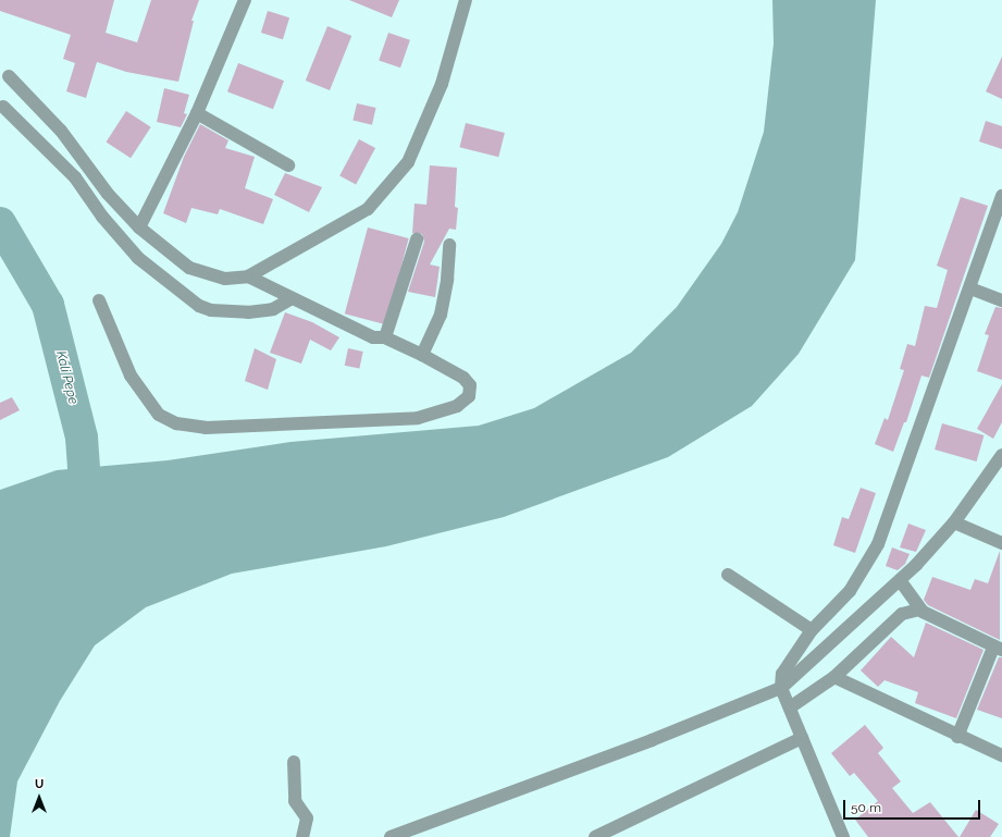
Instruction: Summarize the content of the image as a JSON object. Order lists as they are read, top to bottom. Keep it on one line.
{"water":["Kali Pepe"],"scale_bar":"50 m","north":"top"}
